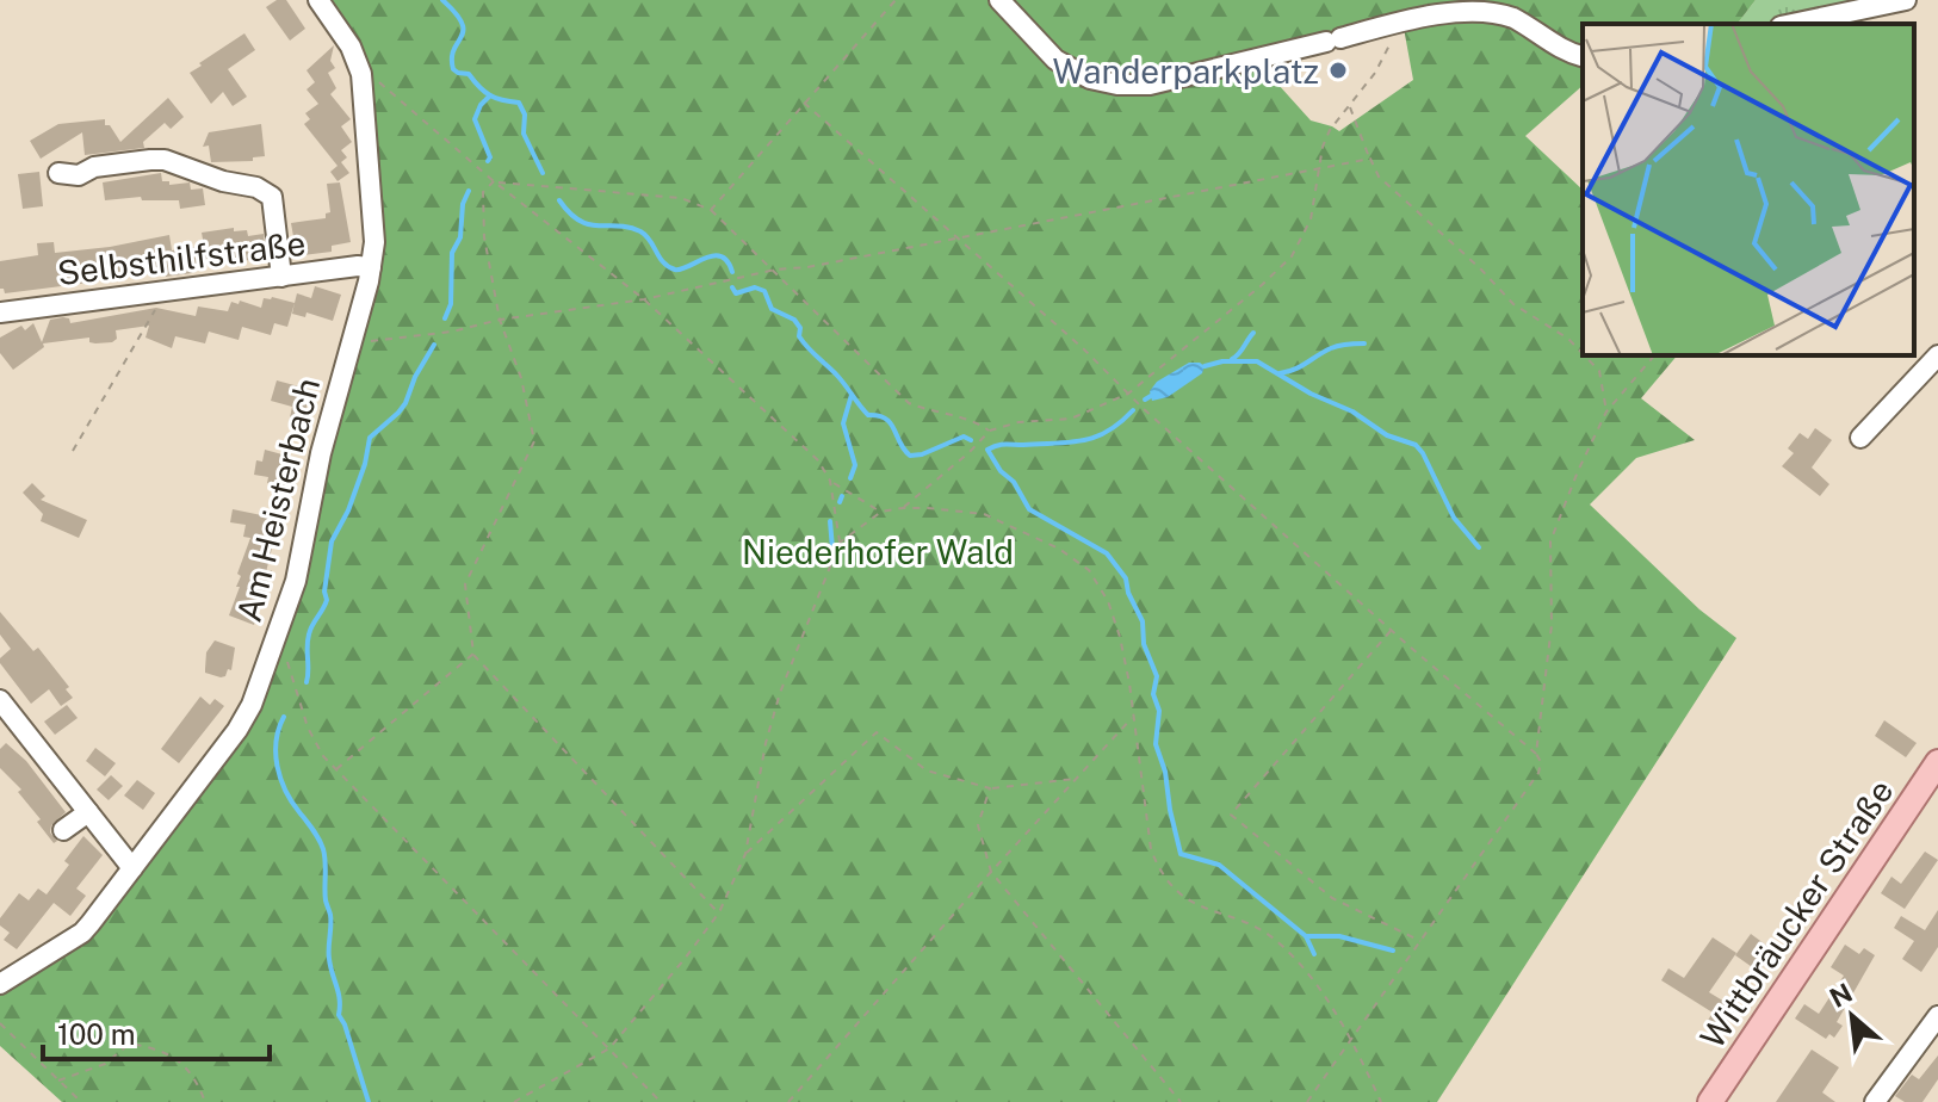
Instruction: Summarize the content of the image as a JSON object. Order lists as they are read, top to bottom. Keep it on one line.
{"streets":{"main road":["Wittbräucker Straße"],"street":["Selbsthilfstraße","Am Heisterbach"]},"crossings":[["Selbsthilfstraße","Am Heisterbach"]],"parks":["Niederhofer Wald"],"places":["Wanderparkplatz"],"scale_bar":"100 m","north":"top left"}
